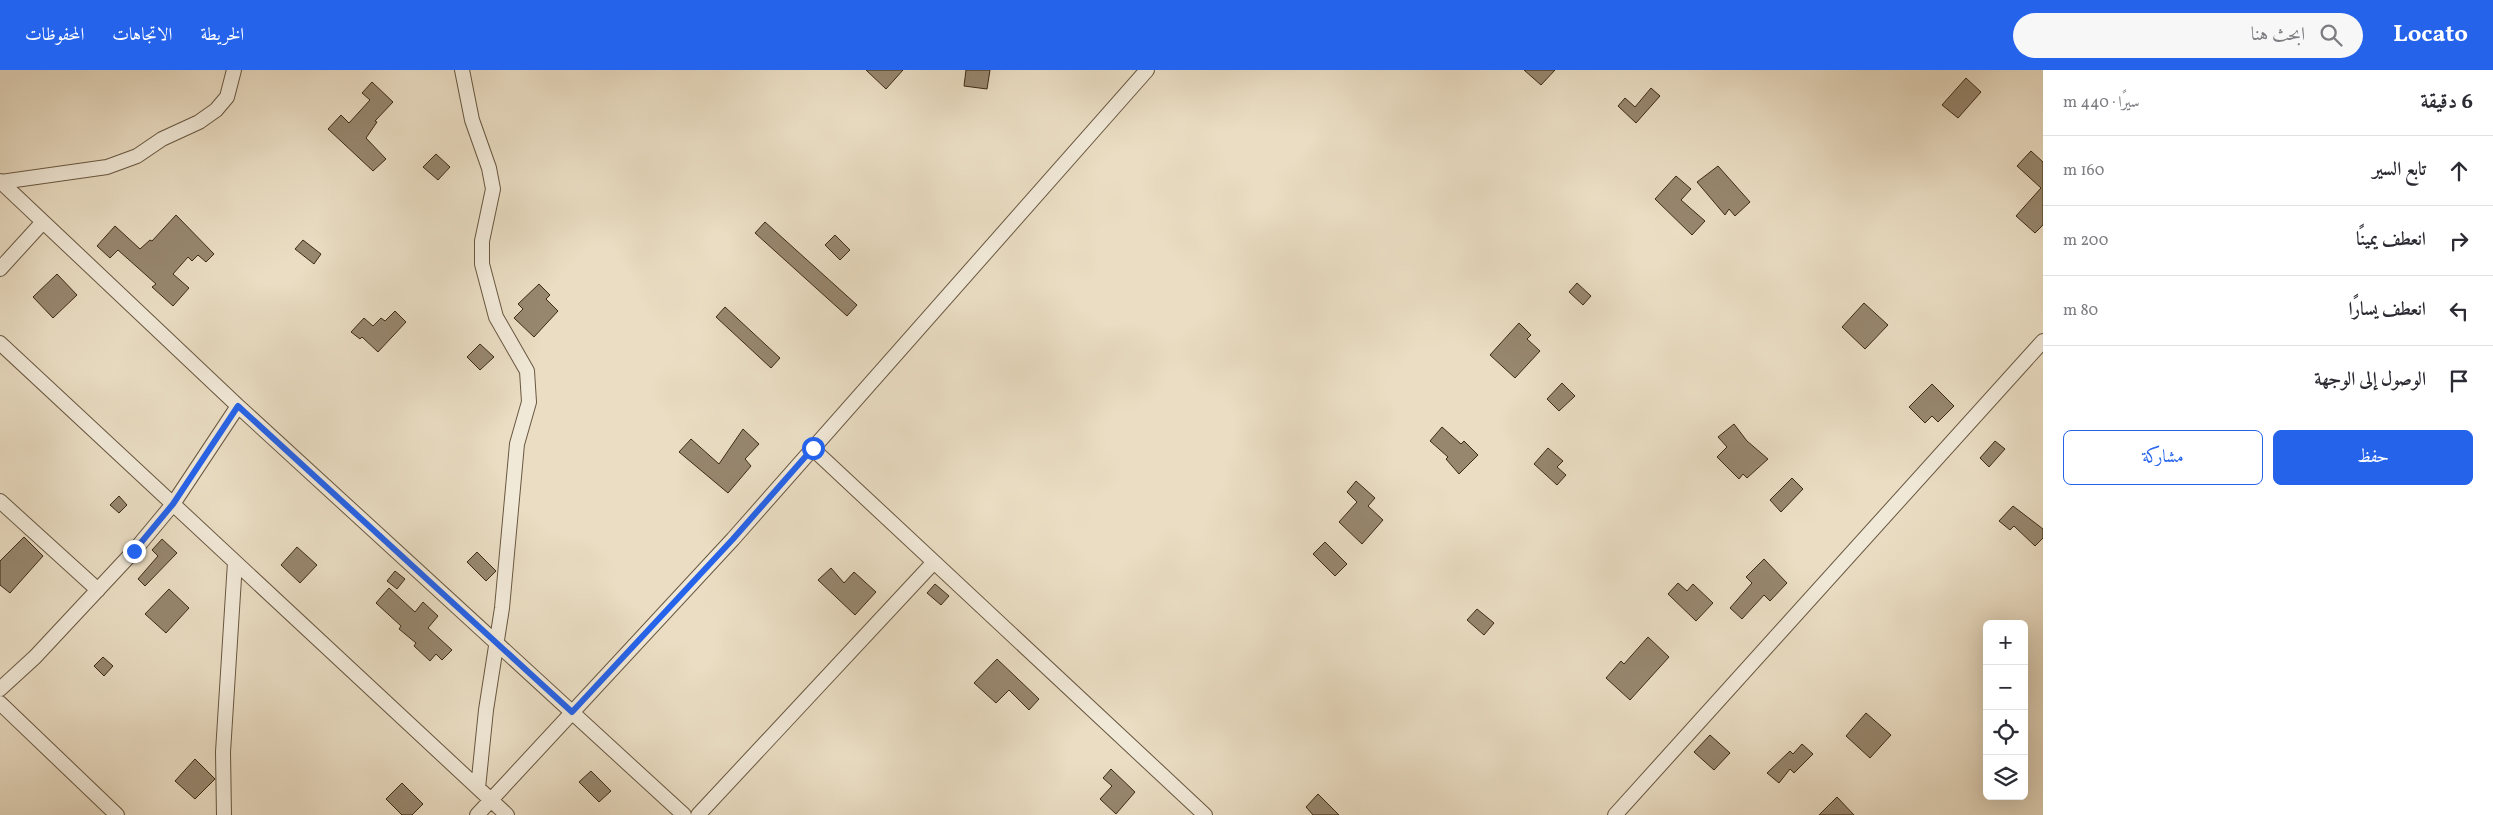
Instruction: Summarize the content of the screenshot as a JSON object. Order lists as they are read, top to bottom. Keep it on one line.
{"page":{"header":"Locato","search":"ابحث هنا","nav":["الخريطة","الاتجاهات","المحفوظات"],"heading":["6 دقيقة","سيرًا · 440 m"],"list":[["تابع السير","160 m"],["انعطف يمينًا","200 m"],["انعطف يسارًا","80 m"],"الوصول إلى الوجهة"],"buttons":["حفظ","مشاركة"],"map_buttons":["+","−"]}}
